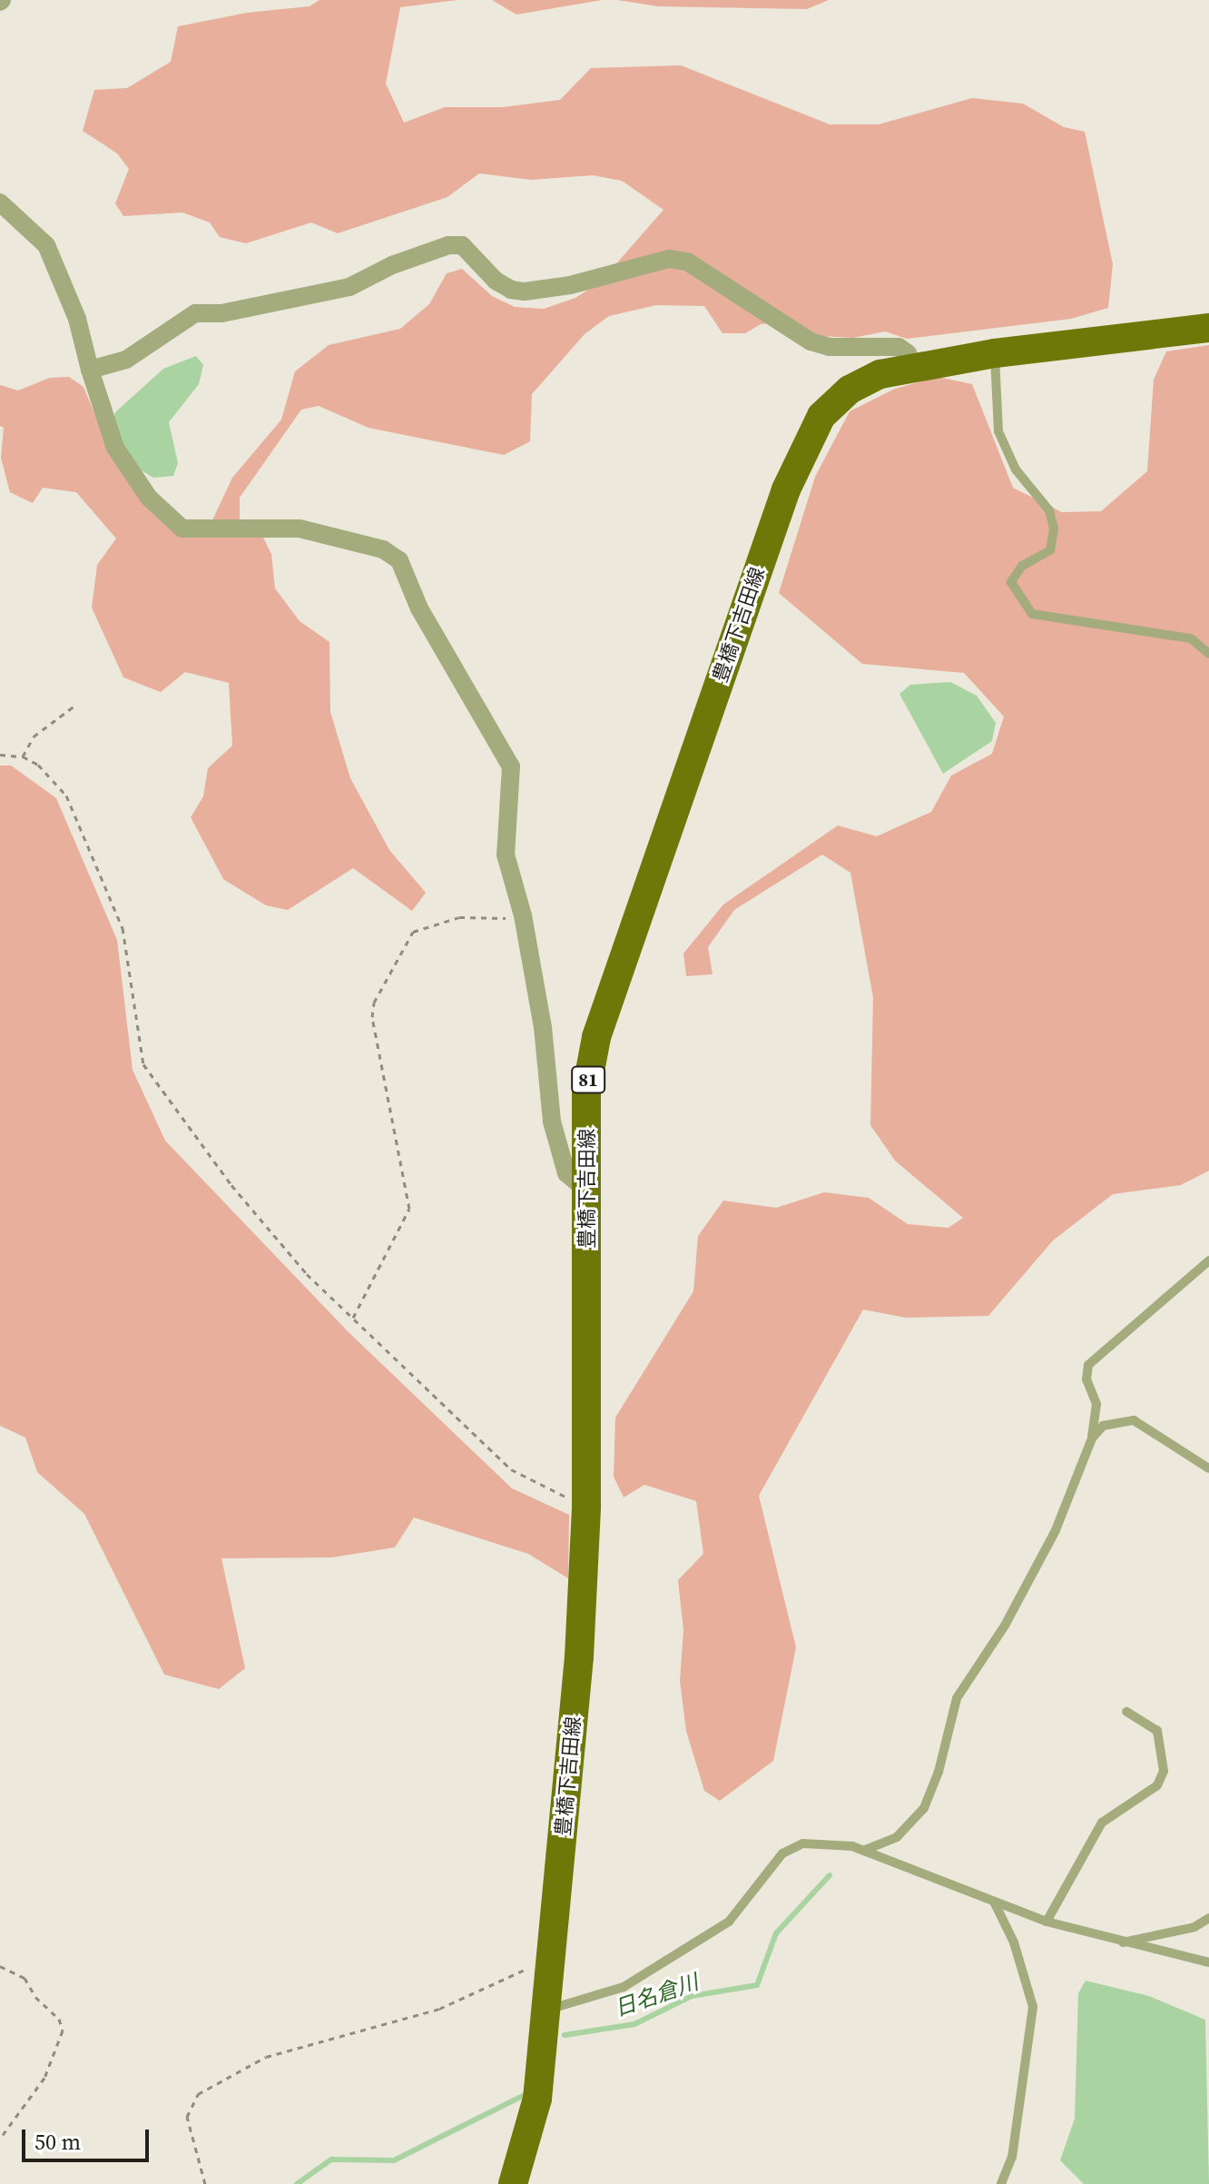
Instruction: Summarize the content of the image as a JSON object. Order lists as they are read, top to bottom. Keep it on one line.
{"streets":{"main road":["豊橋下吉田線","81"]},"water":["日名倉川"],"scale_bar":"50 m"}
